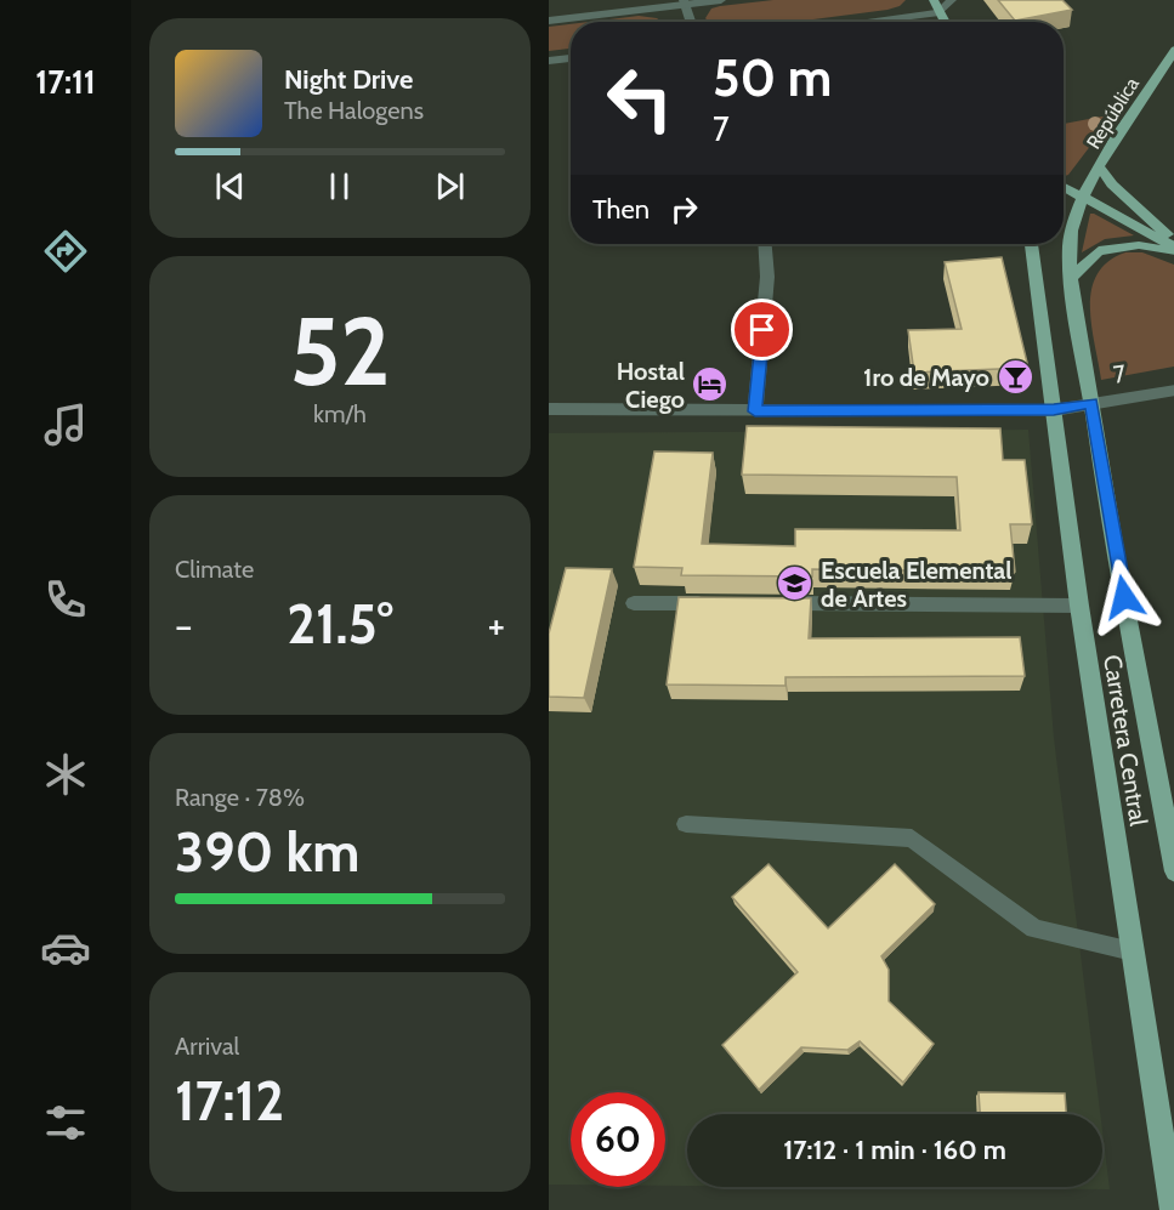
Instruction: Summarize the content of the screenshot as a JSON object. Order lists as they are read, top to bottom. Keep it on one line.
{"streets":{"main road":["República","Carretera Central"],"street":["7"]},"crossings":[["República","Carretera Central"],["7","Carretera Central"]],"places":{"bar":["1ro de Mayo"],"hotel":["Hostal Ciego"],"school or university":["Escuela Elemental de Artes"]},"page":{"tabs":"17:11","turn":["50 m","7"],"song":["Night Drive","The Halogens"],"then":"Then","tile":[["52","km/h"],"Climate",["Range · 78%","390 km"],["Arrival","17:12"]],"heat":["−","21.5°","+"],"limit":"60","trip":"17:12 · 1 min · 160 m"}}
